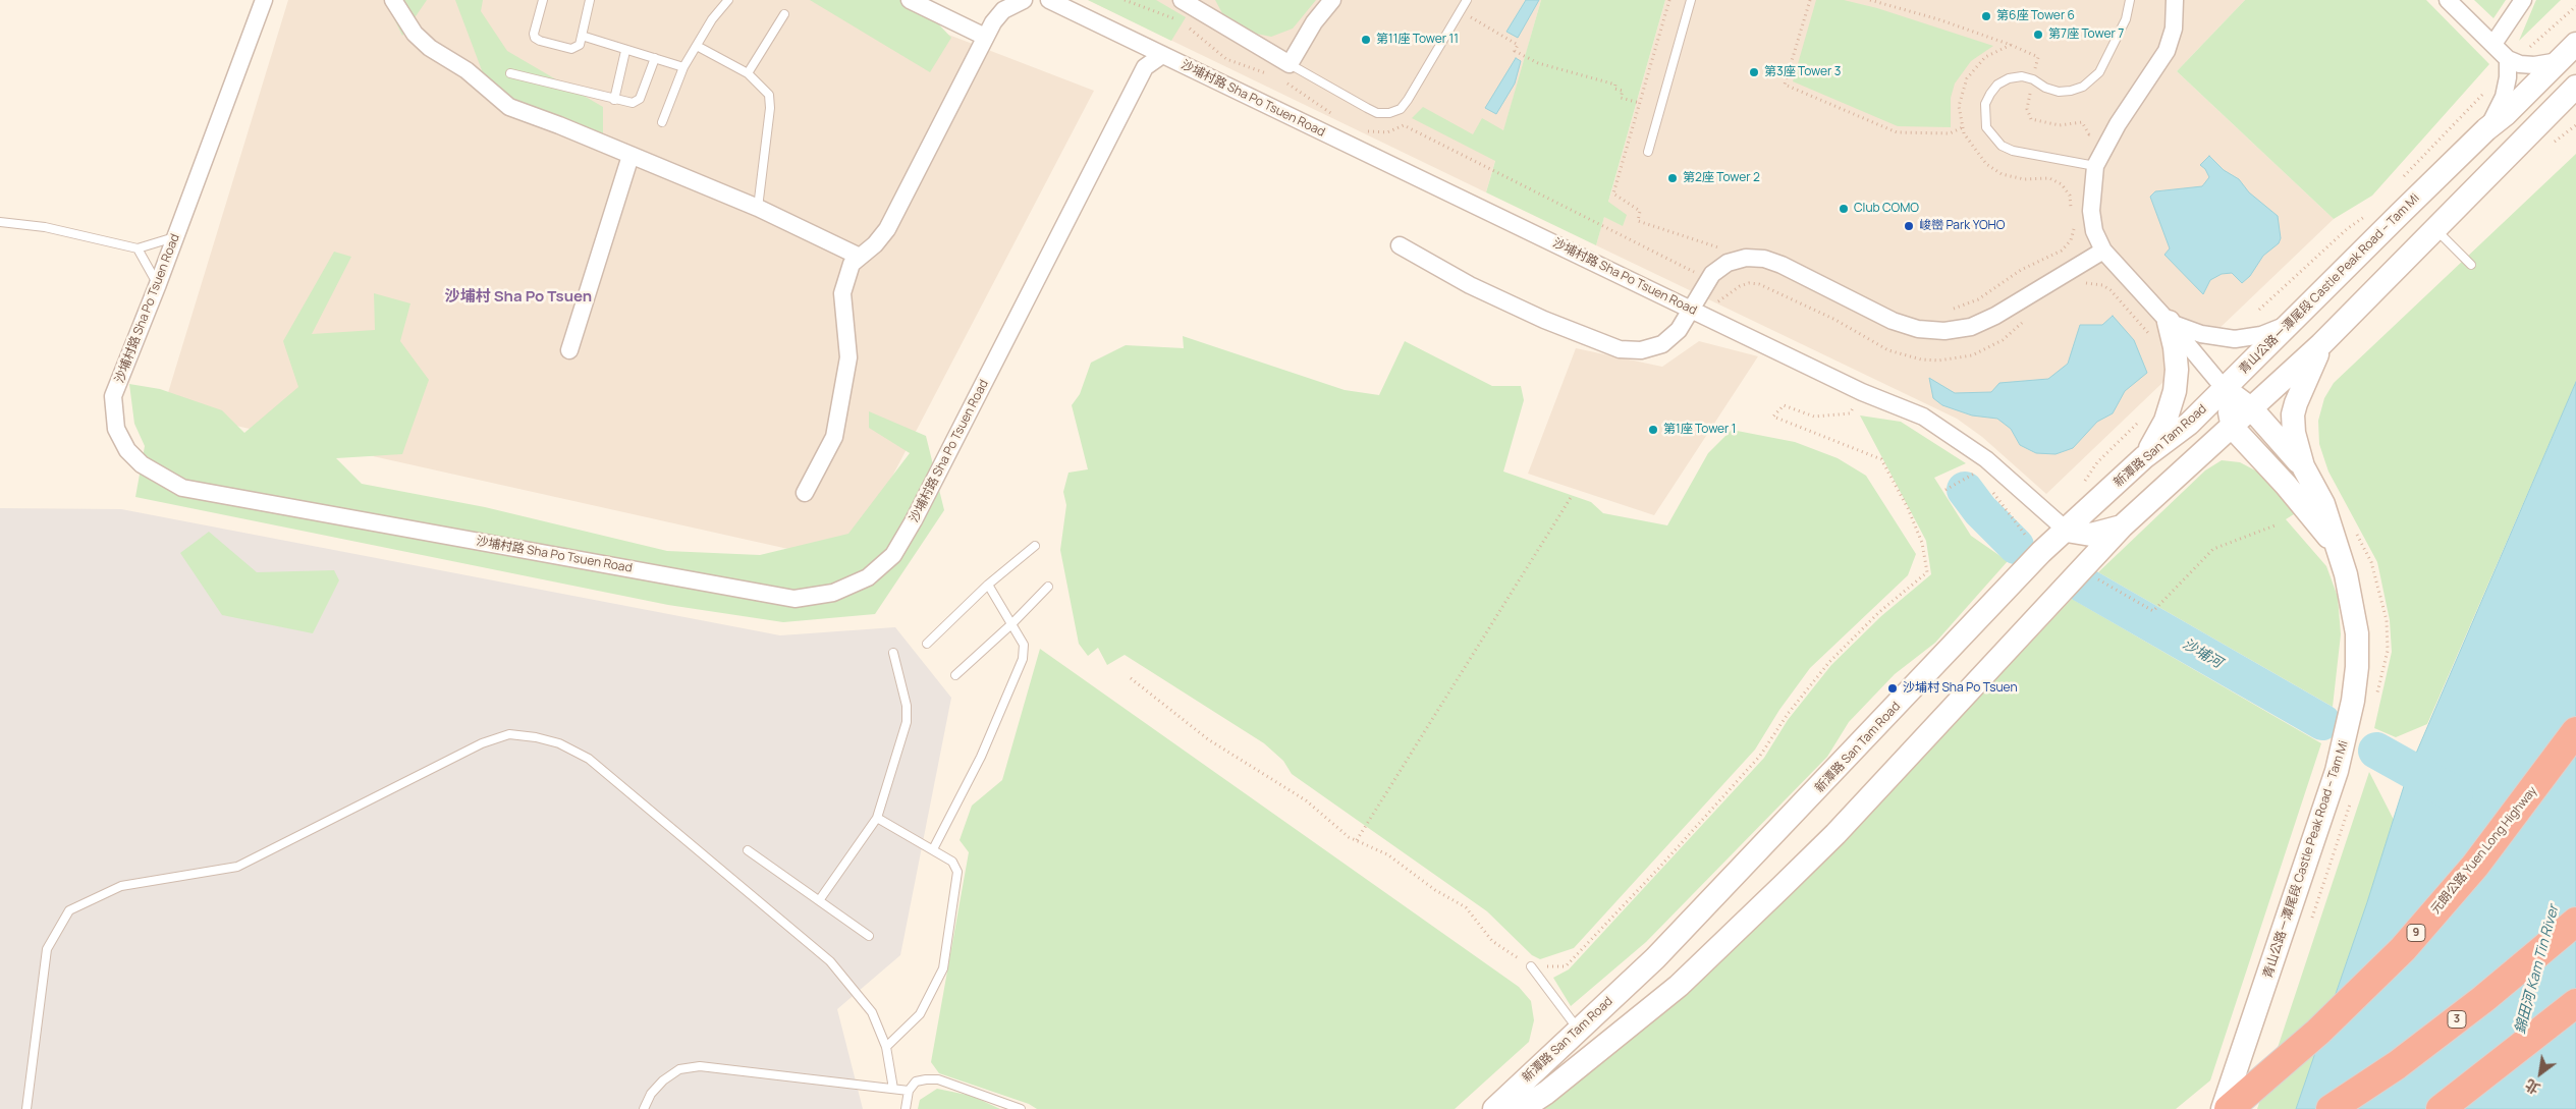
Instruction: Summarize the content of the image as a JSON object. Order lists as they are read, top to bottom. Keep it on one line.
{"streets":{"highway":["元朗公路 Yuen Long Highway","9","3"],"street":["沙埔村路 Sha Po Tsuen Road","青山公路－潭尾段 Castle Peak Road – Tam Mi","新潭路 San Tam Road"]},"crossings":[["沙埔村路 Sha Po Tsuen Road","新潭路 San Tam Road"],["青山公路－潭尾段 Castle Peak Road – Tam Mi","新潭路 San Tam Road"]],"districts":["沙埔村 Sha Po Tsuen"],"water":["沙埔河","錦田河 Kam Tin River"],"places":["第6座 Tower 6","第7座 Tower 7","第11座 Tower 11","第3座 Tower 3","第2座 Tower 2","Club COMO","峻巒 Park YOHO","第1座 Tower 1","沙埔村 Sha Po Tsuen"],"north":"bottom left"}
